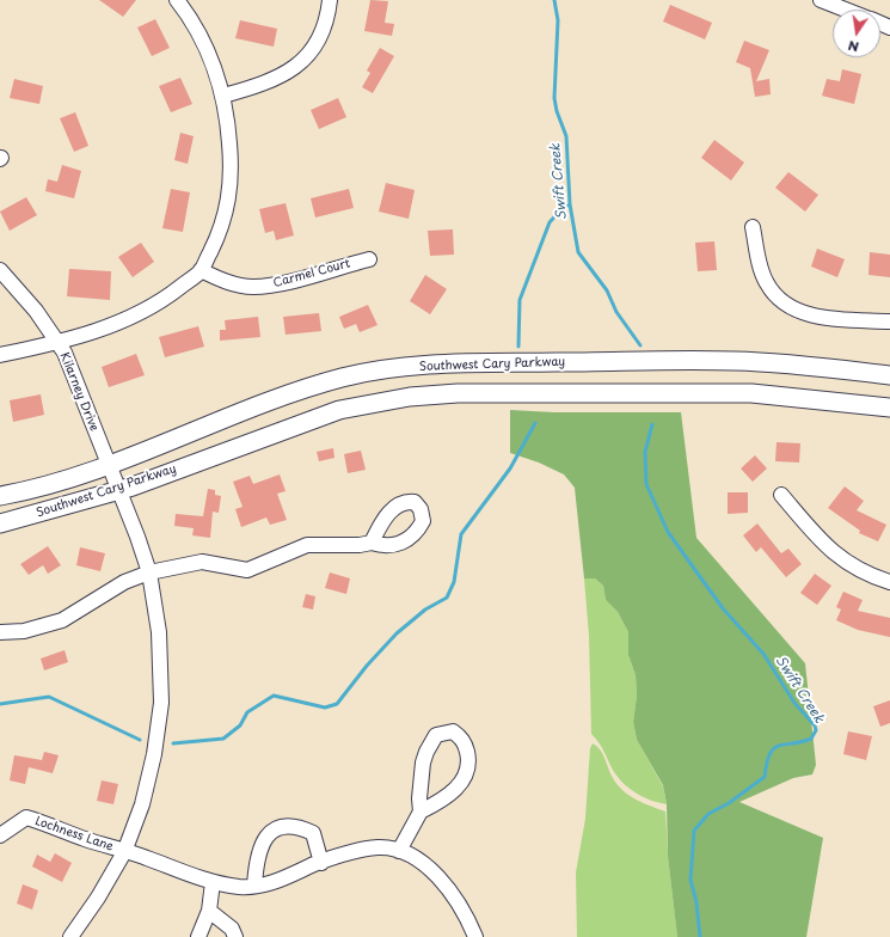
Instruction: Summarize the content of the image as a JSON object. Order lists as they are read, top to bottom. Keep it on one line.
{"streets":{"main road":["Southwest Cary Parkway"],"street":["Carmel Court","Kilarney Drive","Lochness Lane"]},"crossings":[["Southwest Cary Parkway","Kilarney Drive"],["Kilarney Drive","Lochness Lane"]],"water":["Swift Creek"],"north":"bottom"}
